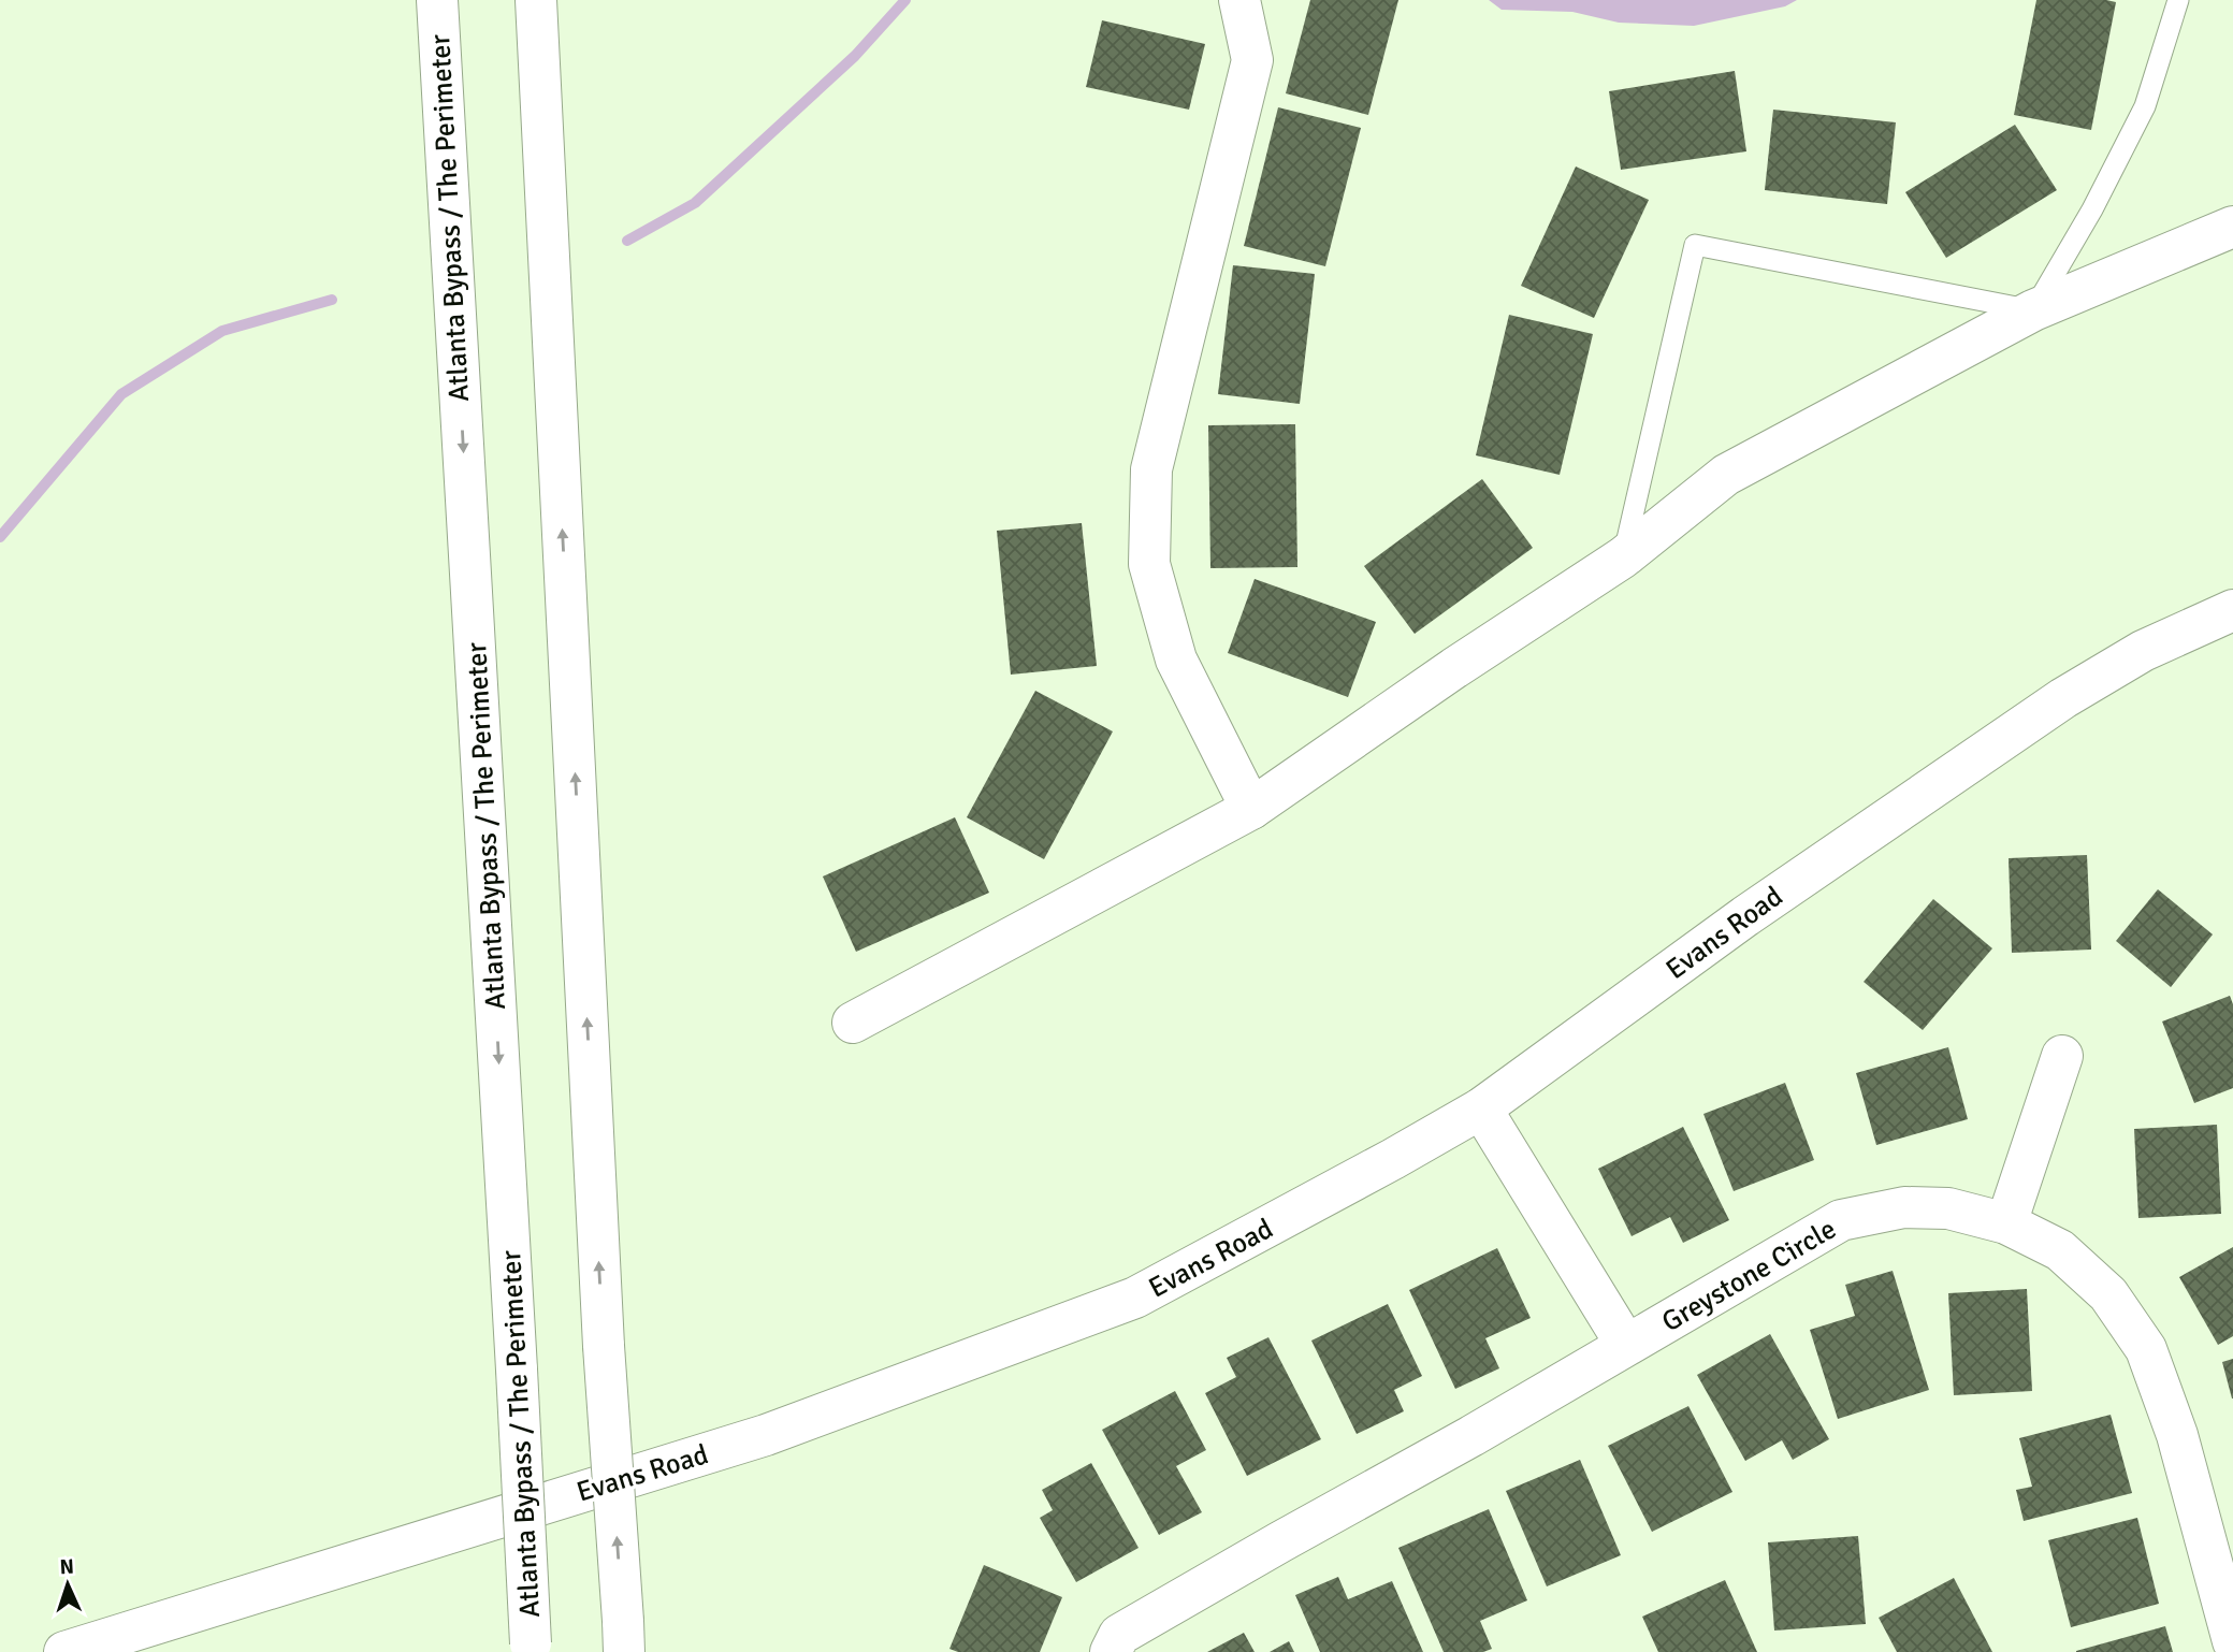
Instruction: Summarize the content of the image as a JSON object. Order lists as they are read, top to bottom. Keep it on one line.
{"streets":{"main road":["Atlanta Bypass / The Perimeter","Evans Road","Greystone Circle"]},"north":"top"}
